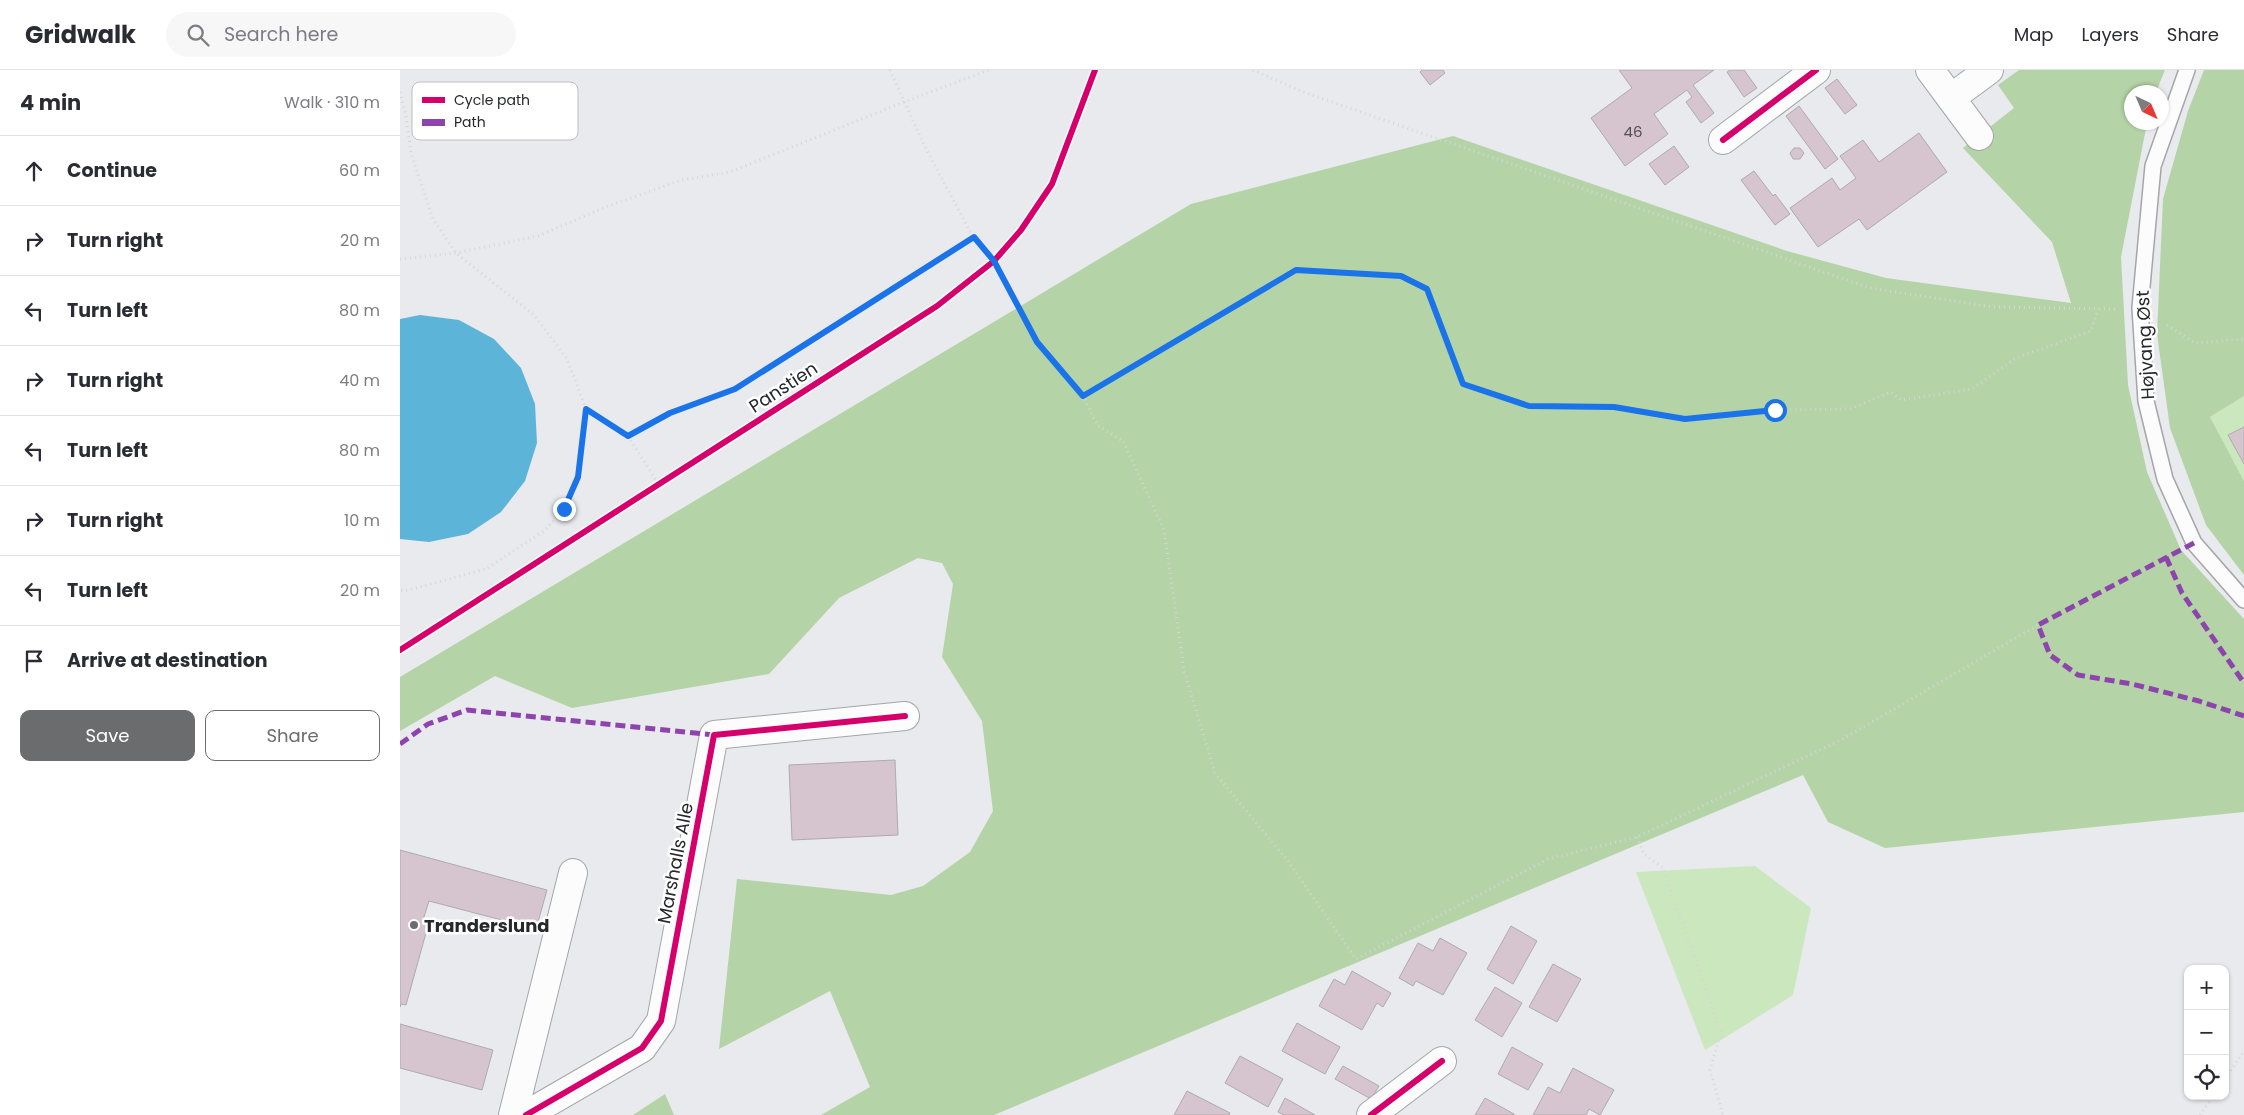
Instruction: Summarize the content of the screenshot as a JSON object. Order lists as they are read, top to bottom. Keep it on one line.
{"streets":{"street":["Marshalls Alle"],"lane":["Højvang Øst"],"cycle path":["Panstien"]},"places":["Tranderslund"],"house_numbers":["46"],"legend":["Cycle path","Path"],"north":"bottom right","page":{"header":"Gridwalk","search":"Search here","nav":["Map","Layers","Share"],"heading":["4 min","Walk · 310 m"],"list":[["Continue","60 m"],["Turn right","20 m"],["Turn left","80 m"],["Turn right","40 m"],["Turn left","80 m"],["Turn right","10 m"],["Turn left","20 m"],"Arrive at destination"],"buttons":["Save","Share"],"map_buttons":["+","−"]}}
